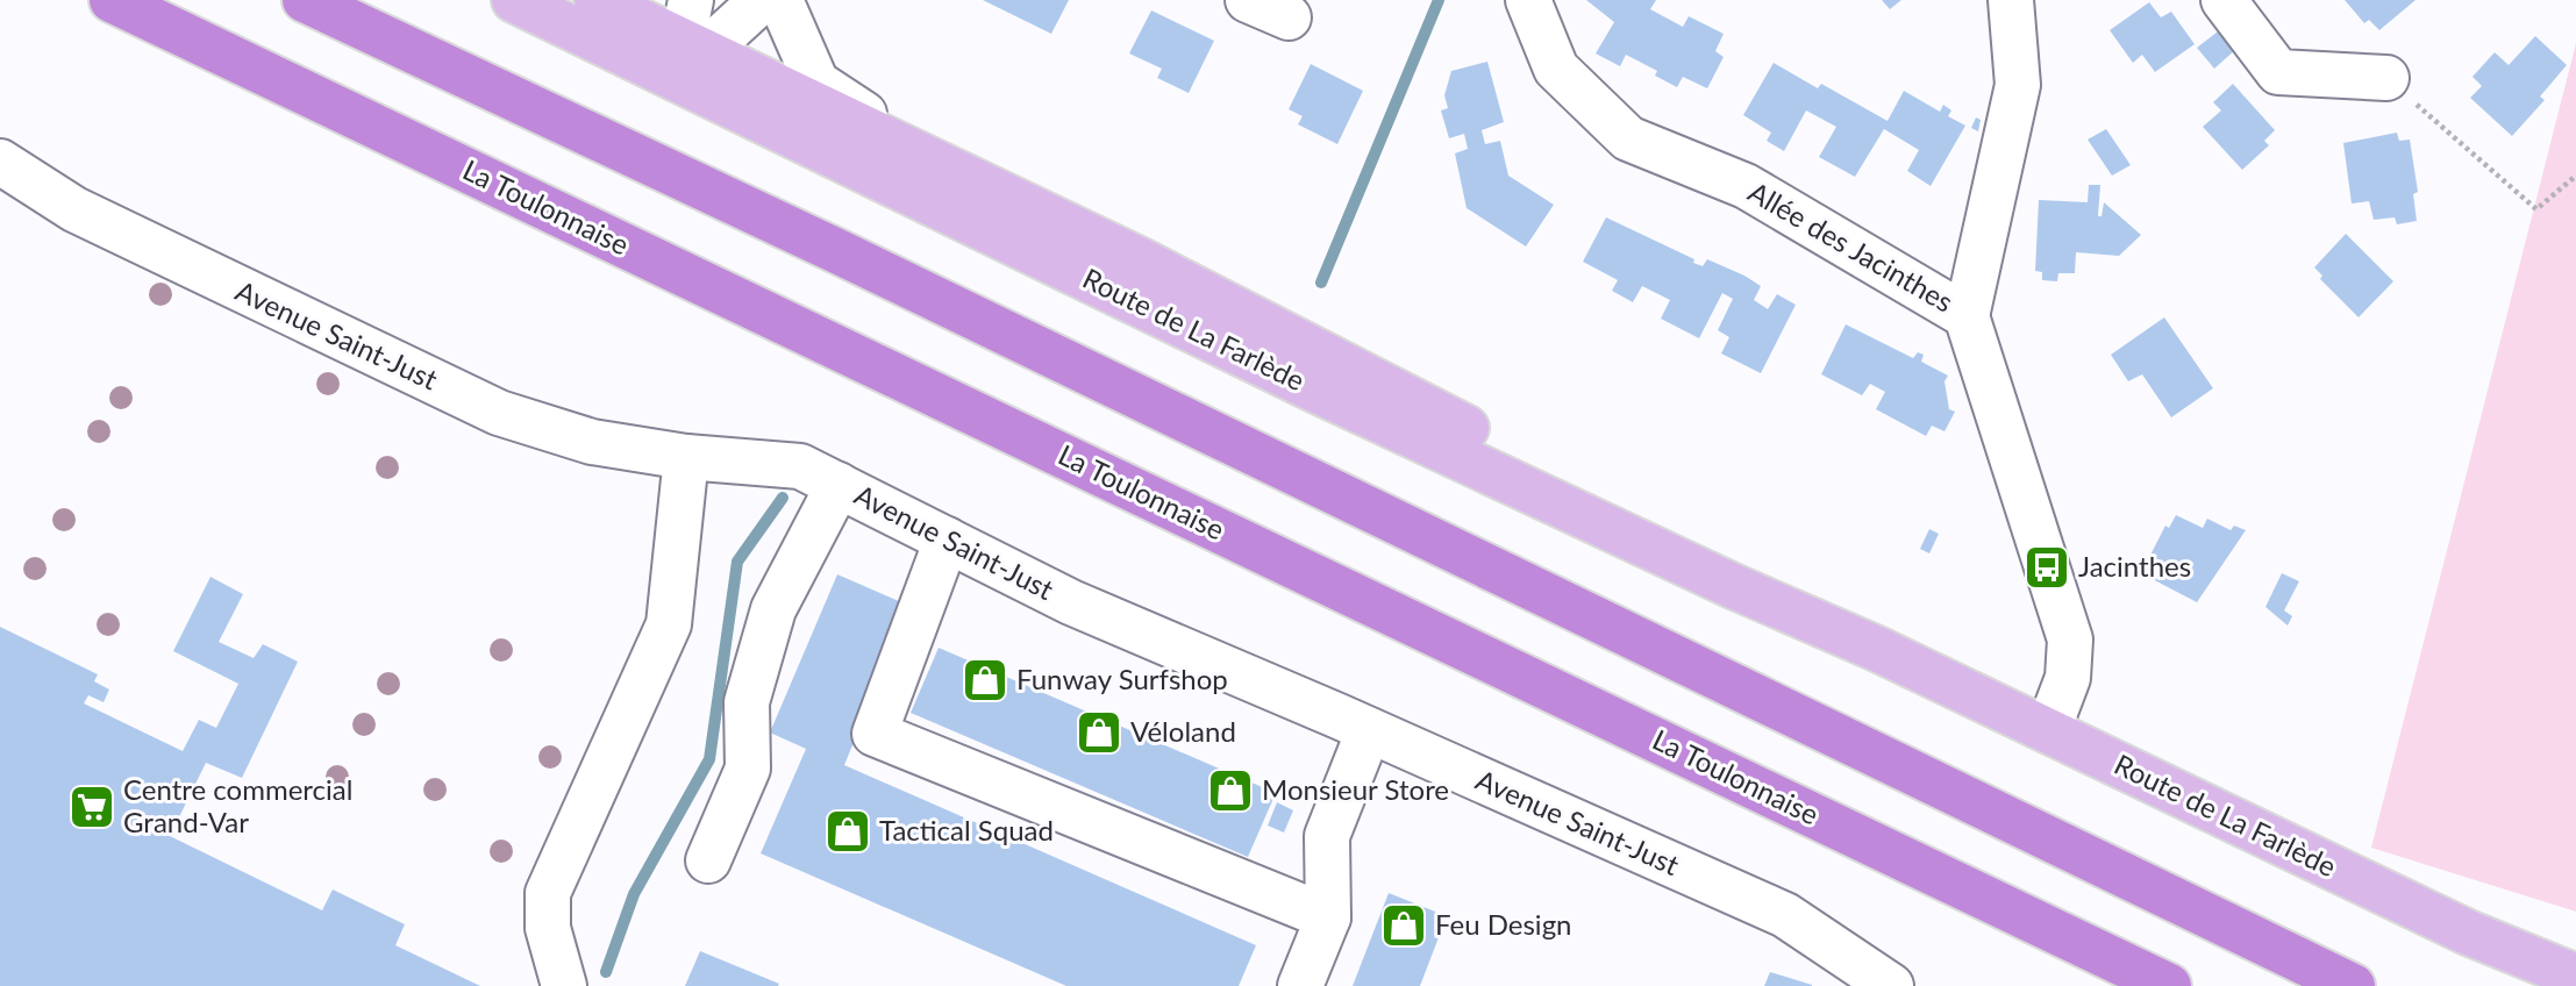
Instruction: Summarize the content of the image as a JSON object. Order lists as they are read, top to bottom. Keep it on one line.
{"streets":{"highway":["La Toulonnaise"],"main road":["Route de La Farlède"],"street":["Allée des Jacinthes","Avenue Saint-Just"]},"crossings":[["Allée des Jacinthes","Route de La Farlède"]],"places":{"bus stop":["Jacinthes"],"shop":["Funway Surfshop","Véloland","Monsieur Store","Tactical Squad","Feu Design"],"supermarket":["Centre commercial Grand-Var"]}}
